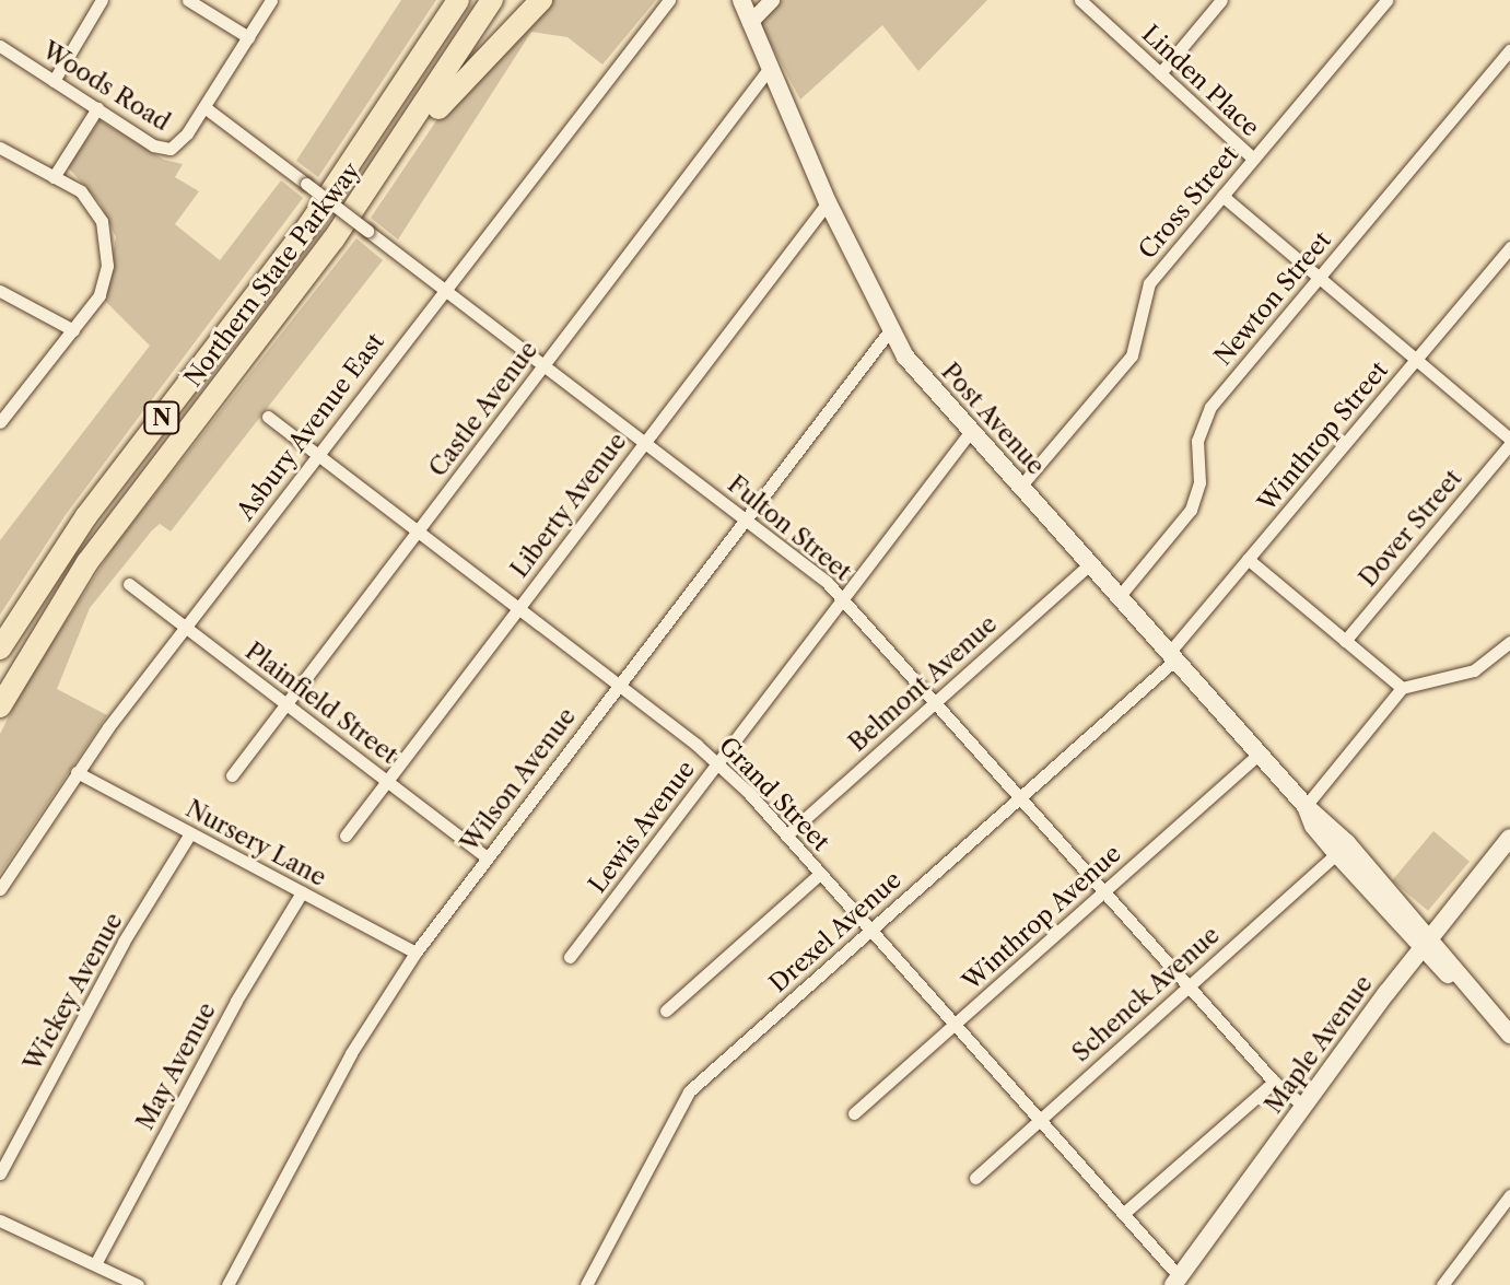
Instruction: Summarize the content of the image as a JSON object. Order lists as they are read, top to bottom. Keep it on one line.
{"streets":{"highway":["Northern State Parkway","N"],"main road":["Post Avenue","Maple Avenue"],"street":["Linden Place","Woods Road","Cross Street","Newton Street","Castle Avenue","Asbury Avenue East","Winthrop Street","Liberty Avenue","Fulton Street","Dover Street","Belmont Avenue","Plainfield Street","Wilson Avenue","Grand Street","Lewis Avenue","Nursery Lane","Winthrop Avenue","Drexel Avenue","Wickey Avenue","Schenck Avenue","May Avenue"]},"crossings":[["Linden Place","Cross Street"],["Woods Road","Fulton Street"],["Cross Street","Post Avenue"],["Newton Street","Post Avenue"],["Castle Avenue","Post Avenue"],["Castle Avenue","Fulton Street"],["Castle Avenue","Plainfield Street"],["Castle Avenue","Grand Street"],["Post Avenue","Winthrop Street"],["Post Avenue","Liberty Avenue"],["Post Avenue","Belmont Avenue"],["Post Avenue","Wilson Avenue"],["Post Avenue","Lewis Avenue"],["Post Avenue","Winthrop Avenue"],["Post Avenue","Drexel Avenue"],["Post Avenue","Schenck Avenue"],["Post Avenue","Maple Avenue"],["Asbury Avenue East","Fulton Street"],["Asbury Avenue East","Plainfield Street"],["Asbury Avenue East","Grand Street"],["Asbury Avenue East","Nursery Lane"],["Winthrop Street","Drexel Avenue"],["Liberty Avenue","Fulton Street"],["Liberty Avenue","Plainfield Street"],["Liberty Avenue","Grand Street"],["Fulton Street","Belmont Avenue"],["Fulton Street","Wilson Avenue"],["Fulton Street","Lewis Avenue"],["Fulton Street","Winthrop Avenue"],["Fulton Street","Drexel Avenue"],["Fulton Street","Schenck Avenue"],["Fulton Street","Maple Avenue"],["Belmont Avenue","Grand Street"],["Plainfield Street","Wilson Avenue"],["Wilson Avenue","Grand Street"],["Wilson Avenue","Nursery Lane"],["Grand Street","Lewis Avenue"],["Grand Street","Winthrop Avenue"],["Grand Street","Drexel Avenue"],["Grand Street","Schenck Avenue"],["Grand Street","Maple Avenue"],["Nursery Lane","Wickey Avenue"],["Nursery Lane","May Avenue"]]}
